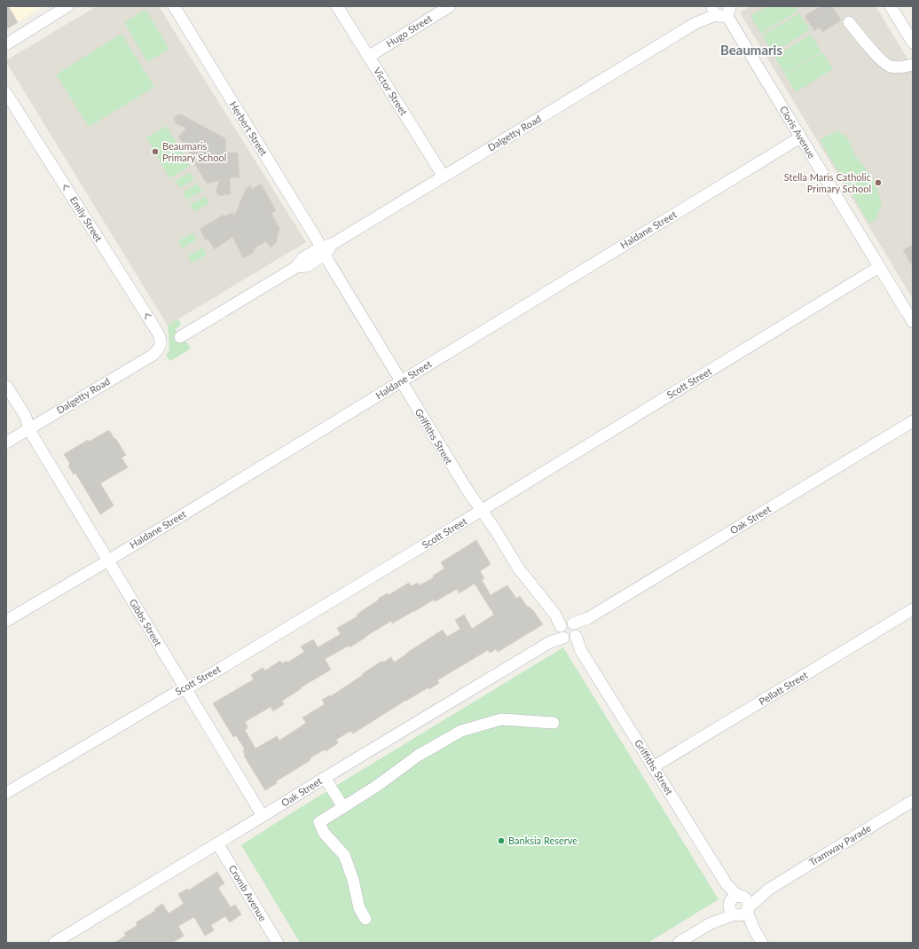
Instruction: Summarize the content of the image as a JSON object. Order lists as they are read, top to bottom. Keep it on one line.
{"streets":{"street":["Hugo Street","Victor Street","Herbert Street","Cloris Avenue","Dalgetty Road","Emily Street","Haldane Street","Scott Street","Griffiths Street","Oak Street","Gibbs Street","Pellatt Street","Tramway Parade","Cromb Avenue"]},"crossings":[["Hugo Street","Victor Street"],["Victor Street","Dalgetty Road"],["Herbert Street","Dalgetty Road"],["Herbert Street","Griffiths Street"],["Cloris Avenue","Dalgetty Road"],["Cloris Avenue","Haldane Street"],["Cloris Avenue","Scott Street"],["Dalgetty Road","Emily Street"],["Dalgetty Road","Griffiths Street"],["Dalgetty Road","Gibbs Street"],["Haldane Street","Griffiths Street"],["Haldane Street","Gibbs Street"],["Scott Street","Griffiths Street"],["Scott Street","Gibbs Street"],["Griffiths Street","Oak Street"],["Griffiths Street","Pellatt Street"],["Griffiths Street","Tramway Parade"],["Oak Street","Gibbs Street"],["Oak Street","Cromb Avenue"]],"one_way":["Emily Street"],"districts":["Beaumaris"],"places":["Beaumaris Primary School","Stella Maris Catholic Primary School","Banksia Reserve"]}
